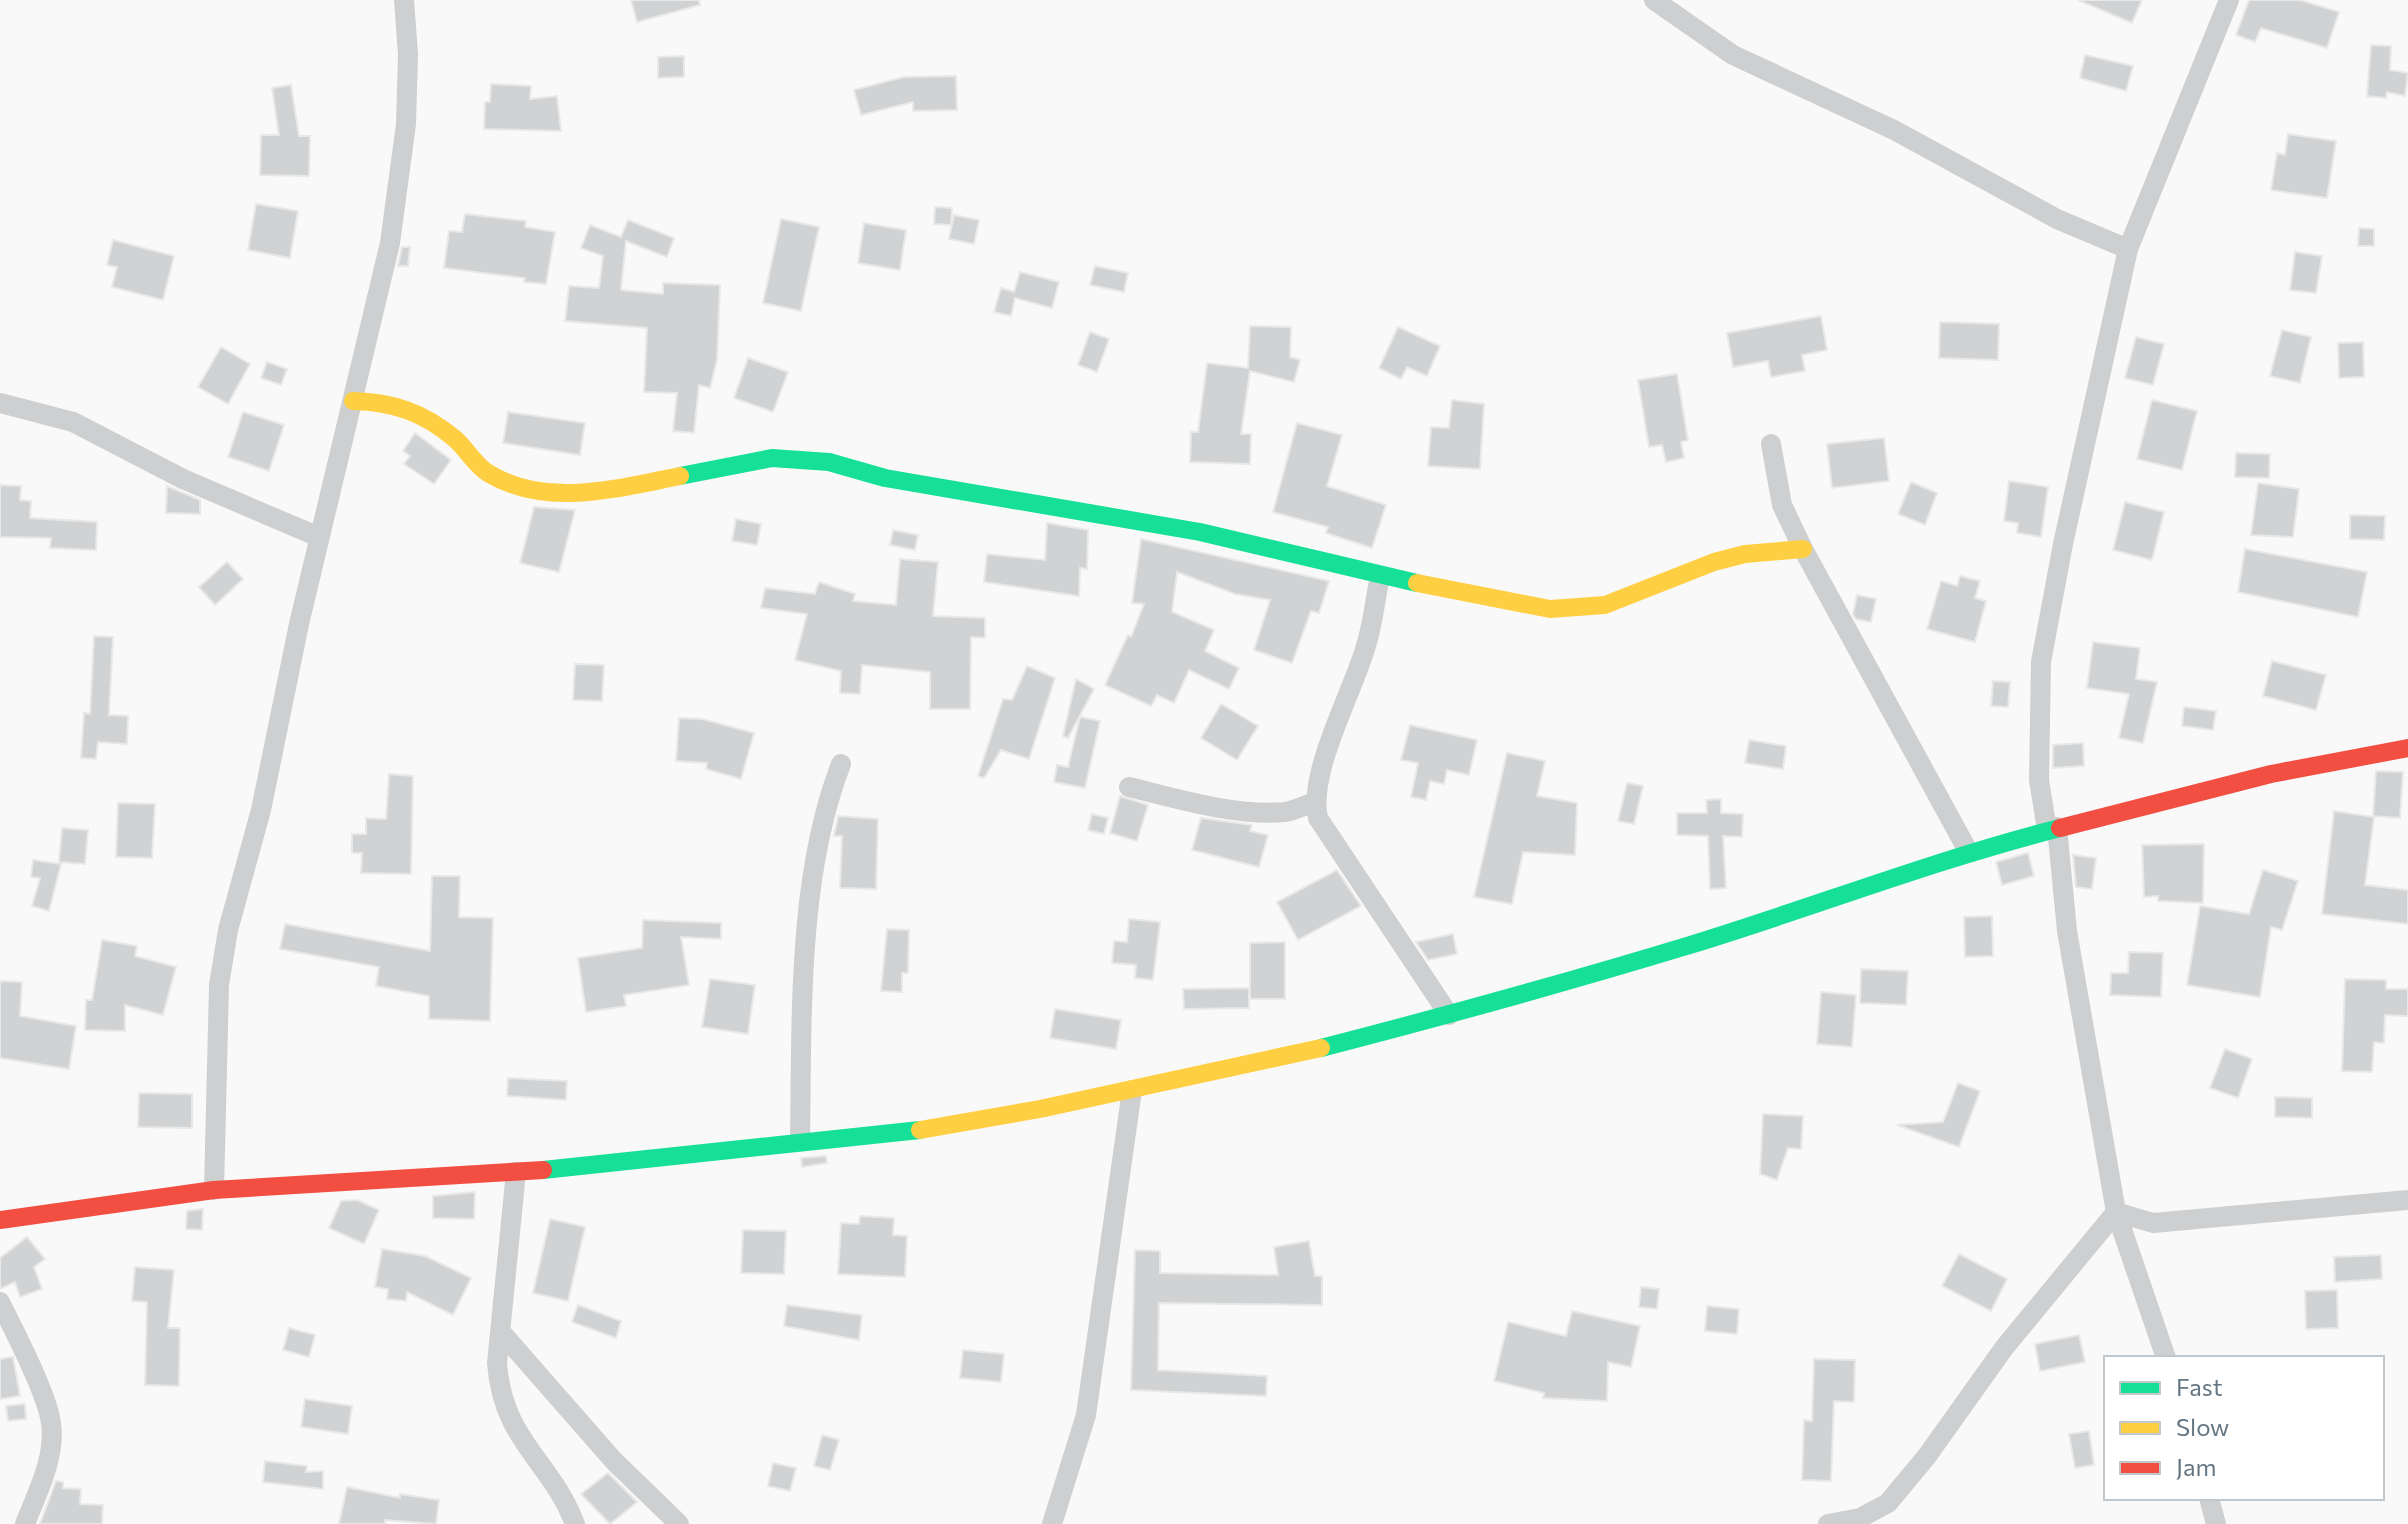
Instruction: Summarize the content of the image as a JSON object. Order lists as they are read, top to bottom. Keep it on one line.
{"legend":["Fast","Slow","Jam"]}
